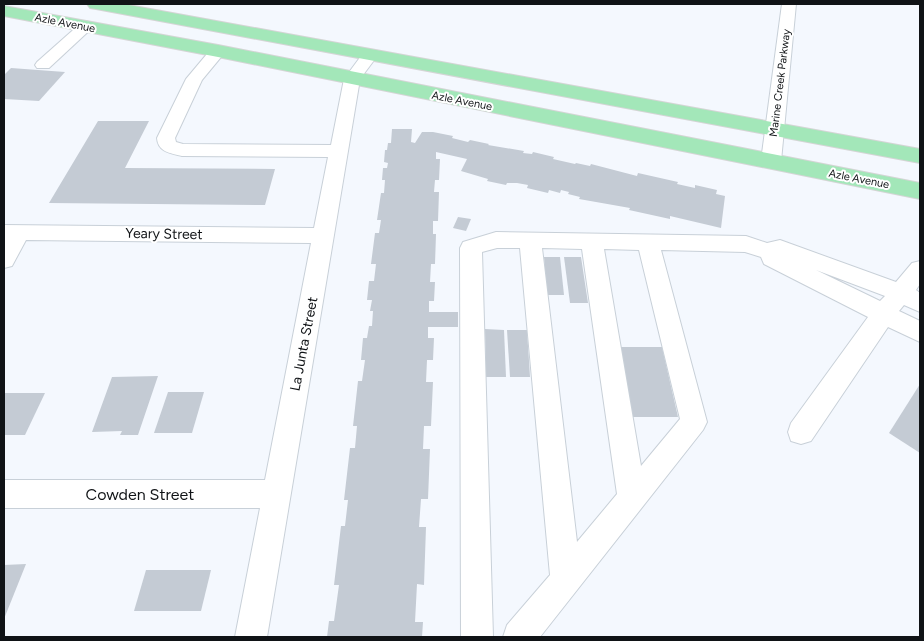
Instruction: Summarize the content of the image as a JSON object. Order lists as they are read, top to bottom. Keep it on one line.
{"streets":{"main road":["Azle Avenue"],"street":["Marine Creek Parkway","Yeary Street","La Junta Street","Cowden Street"]},"crossings":[["Azle Avenue","Marine Creek Parkway"],["Azle Avenue","La Junta Street"],["Yeary Street","La Junta Street"],["La Junta Street","Cowden Street"]]}
